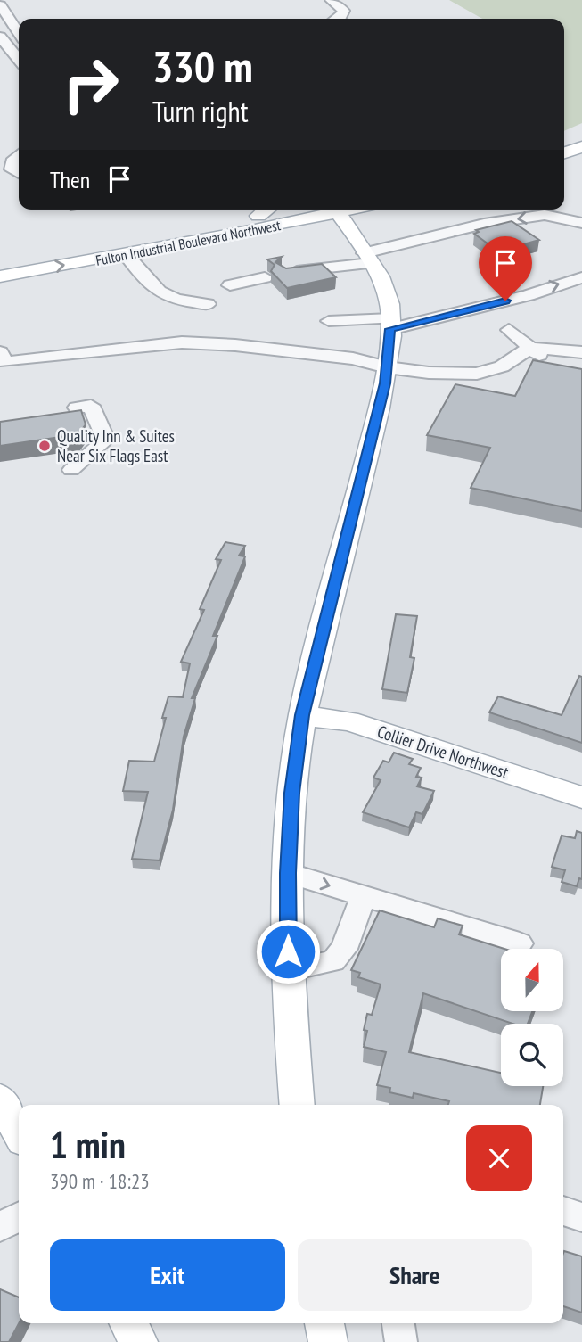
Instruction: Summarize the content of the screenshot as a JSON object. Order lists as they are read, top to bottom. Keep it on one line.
{"streets":{"main road":["Fulton Industrial Boulevard Northwest","Collier Drive Northwest"]},"places":["Quality Inn & Suites Near Six Flags East"],"north":"top","page":{"turn":["330 m","Turn right"],"then":"Then","heading":["1 min","390 m · 18:23"],"buttons":["Exit","Share"]}}
